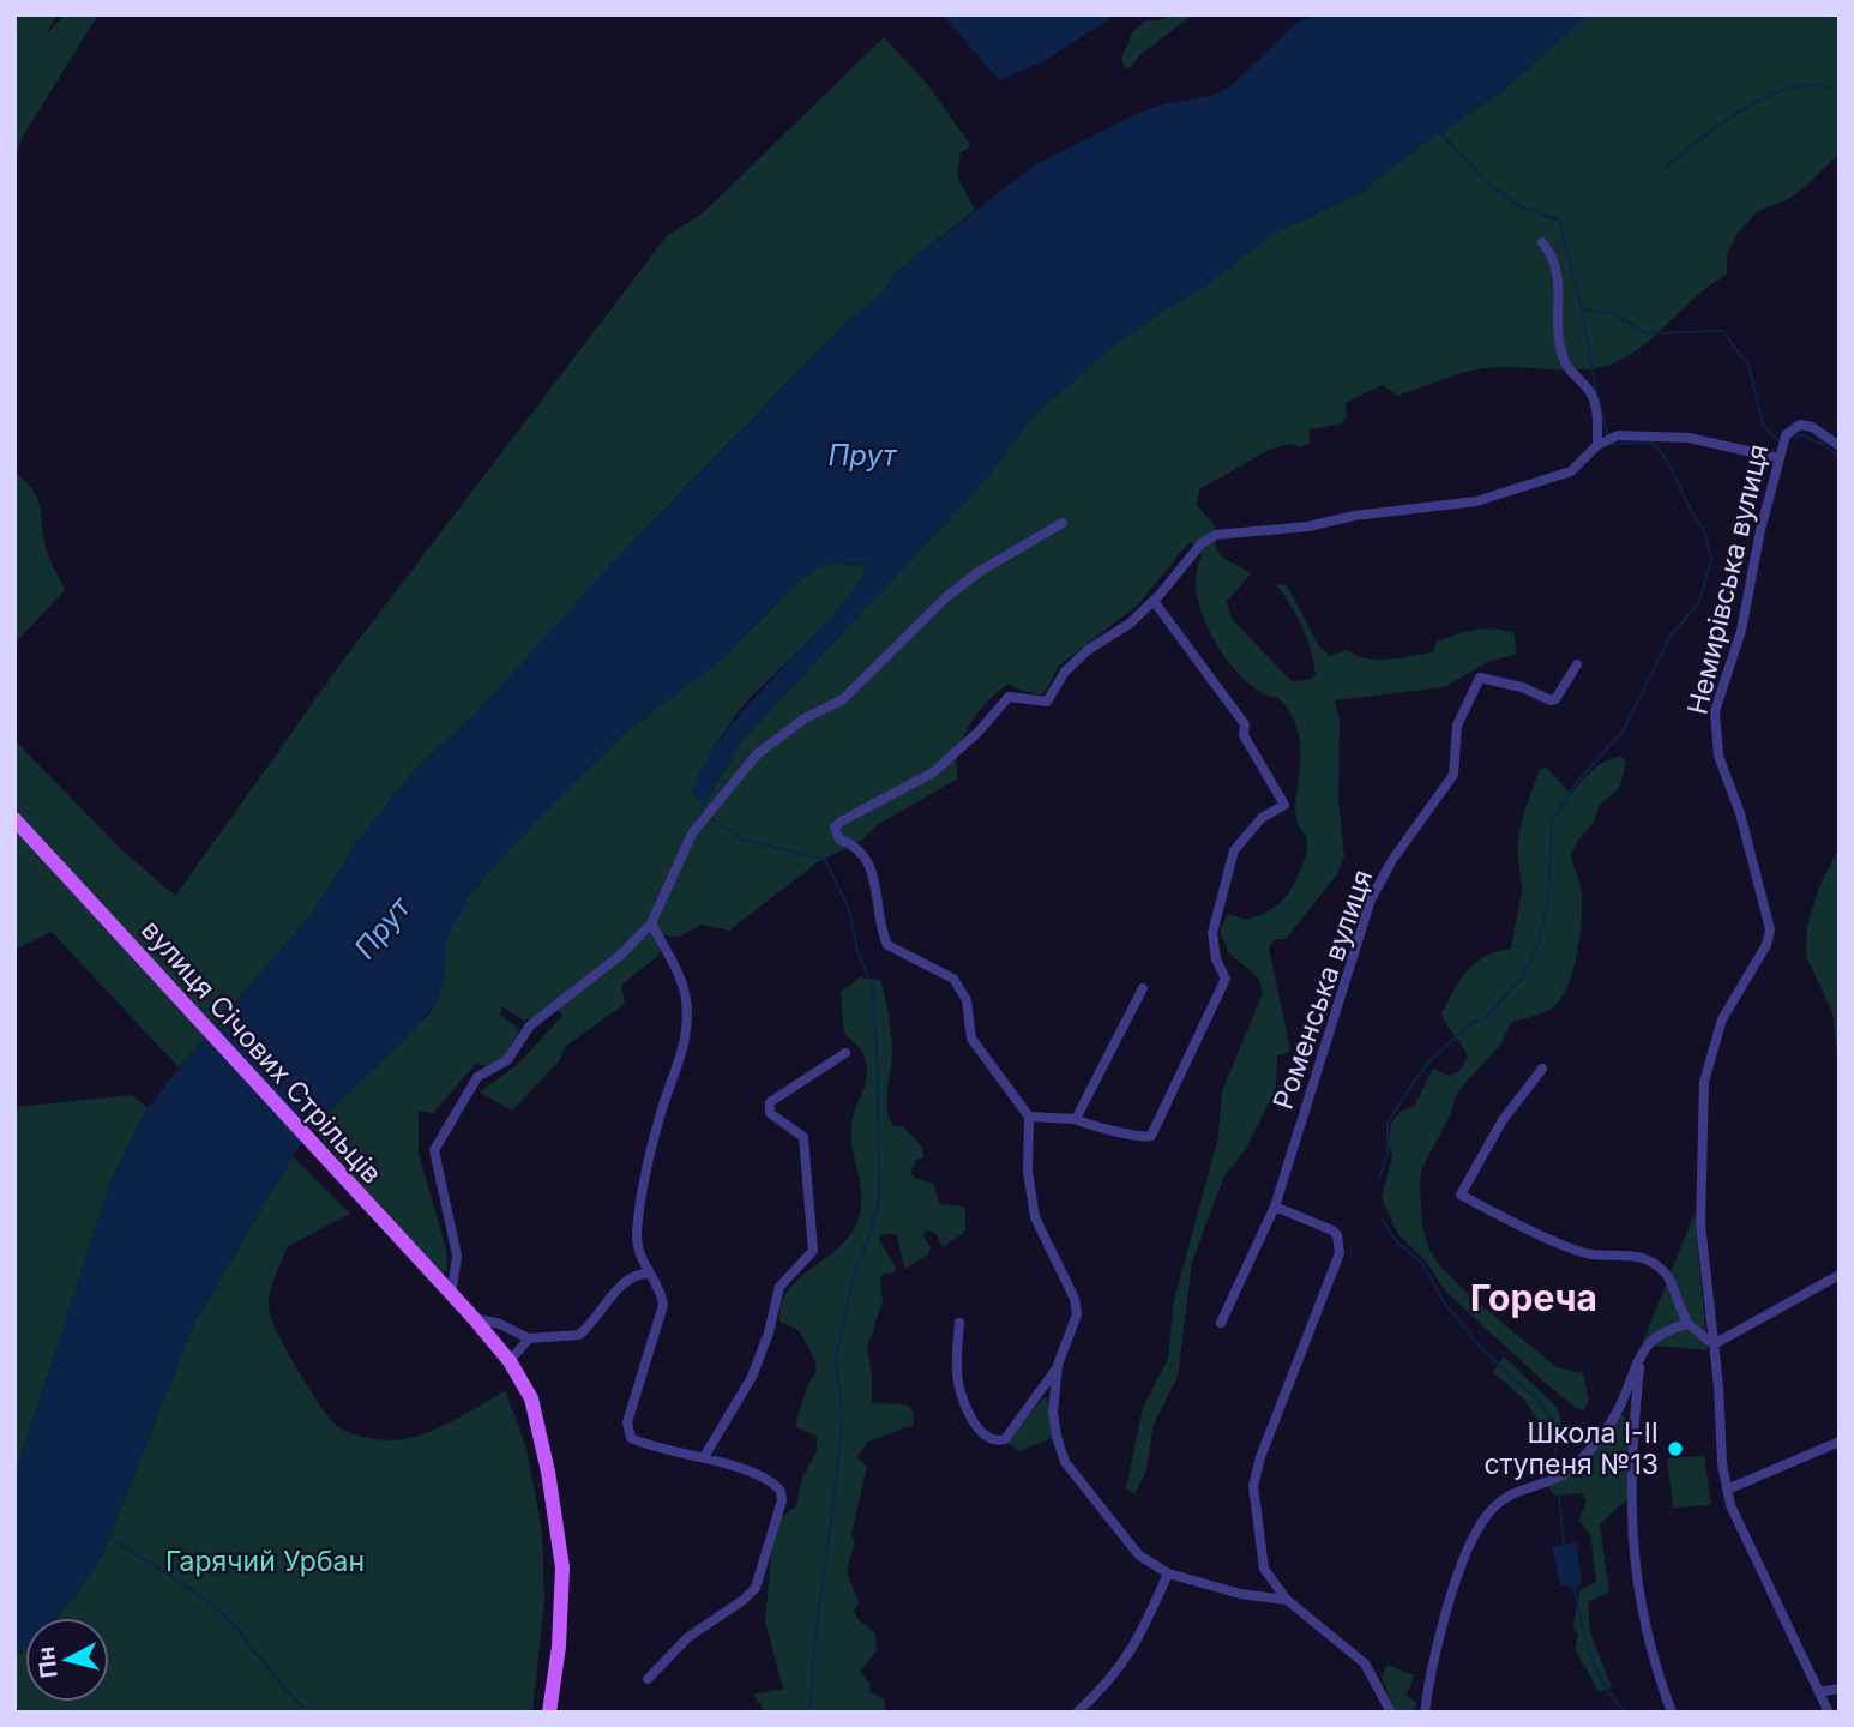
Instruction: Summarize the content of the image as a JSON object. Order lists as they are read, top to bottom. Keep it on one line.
{"streets":{"main road":["вулиця Січових Стрільців"],"street":["Немирівська вулиця","Роменська вулиця"]},"districts":["Гореча"],"water":["Прут"],"parks":["Гарячий Урбан"],"places":["Школа I-II ступеня №13"],"north":"left"}
